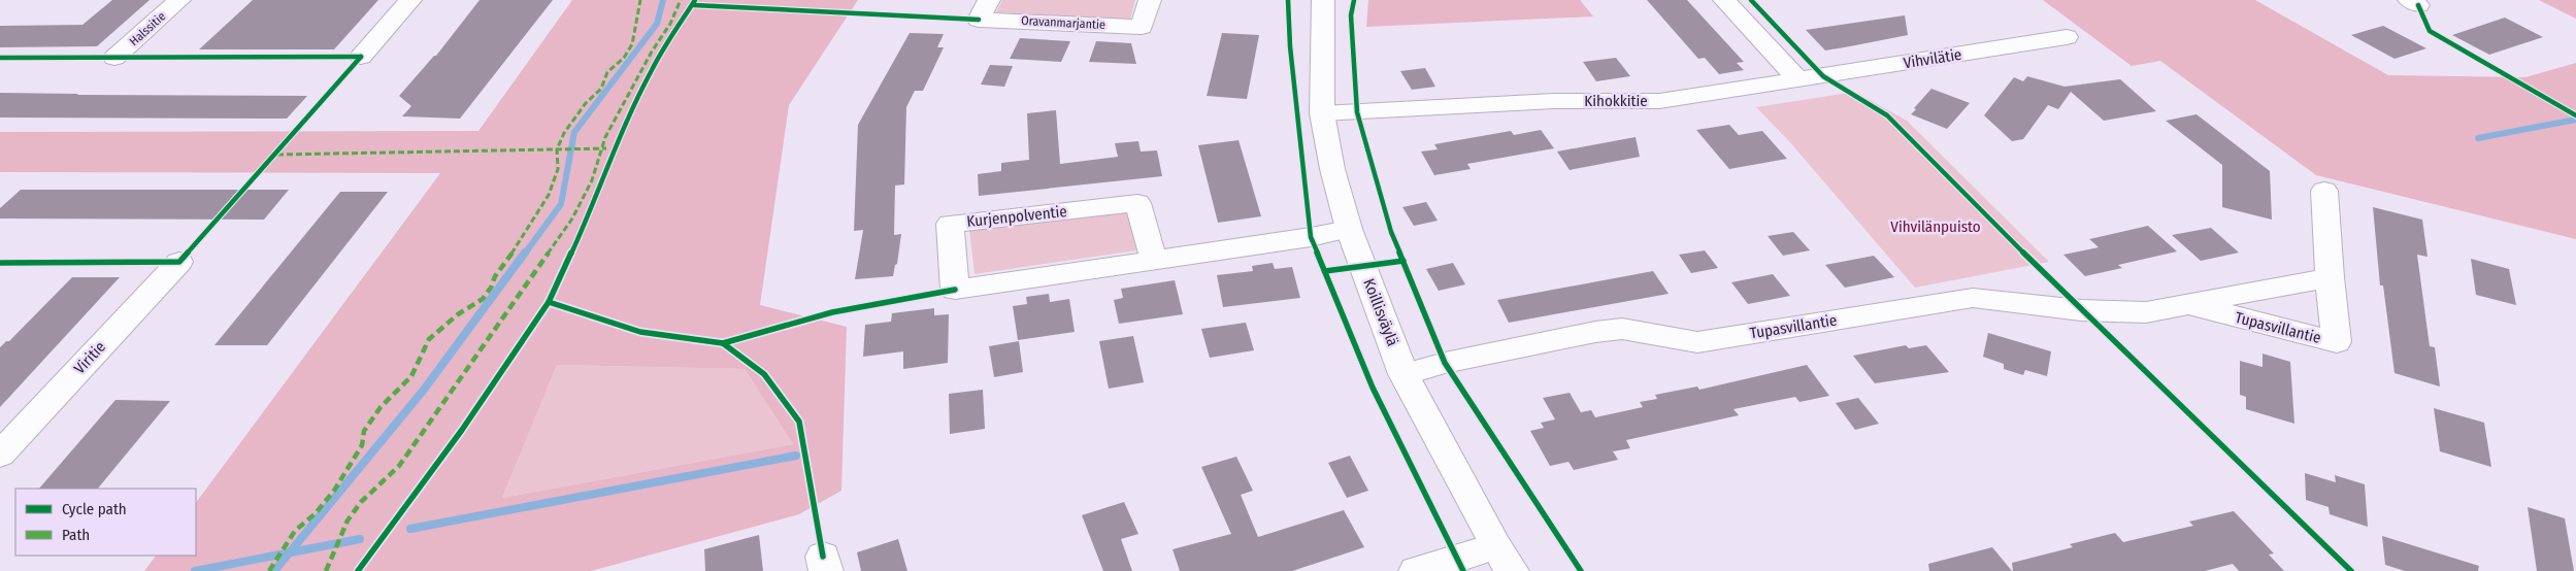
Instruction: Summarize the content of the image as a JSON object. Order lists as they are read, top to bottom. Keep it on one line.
{"streets":{"street":["Oravanmarjantie","Halssitie","Vihvilätie","Kihokkitie","Kurjenpolventie","Koillisväylä","Tupasvillantie","Viritie"]},"crossings":[["Vihvilätie","Kihokkitie"],["Kihokkitie","Koillisväylä"],["Kurjenpolventie","Koillisväylä"],["Koillisväylä","Tupasvillantie"]],"parks":["Vihvilänpuisto"],"legend":["Cycle path","Path"]}
